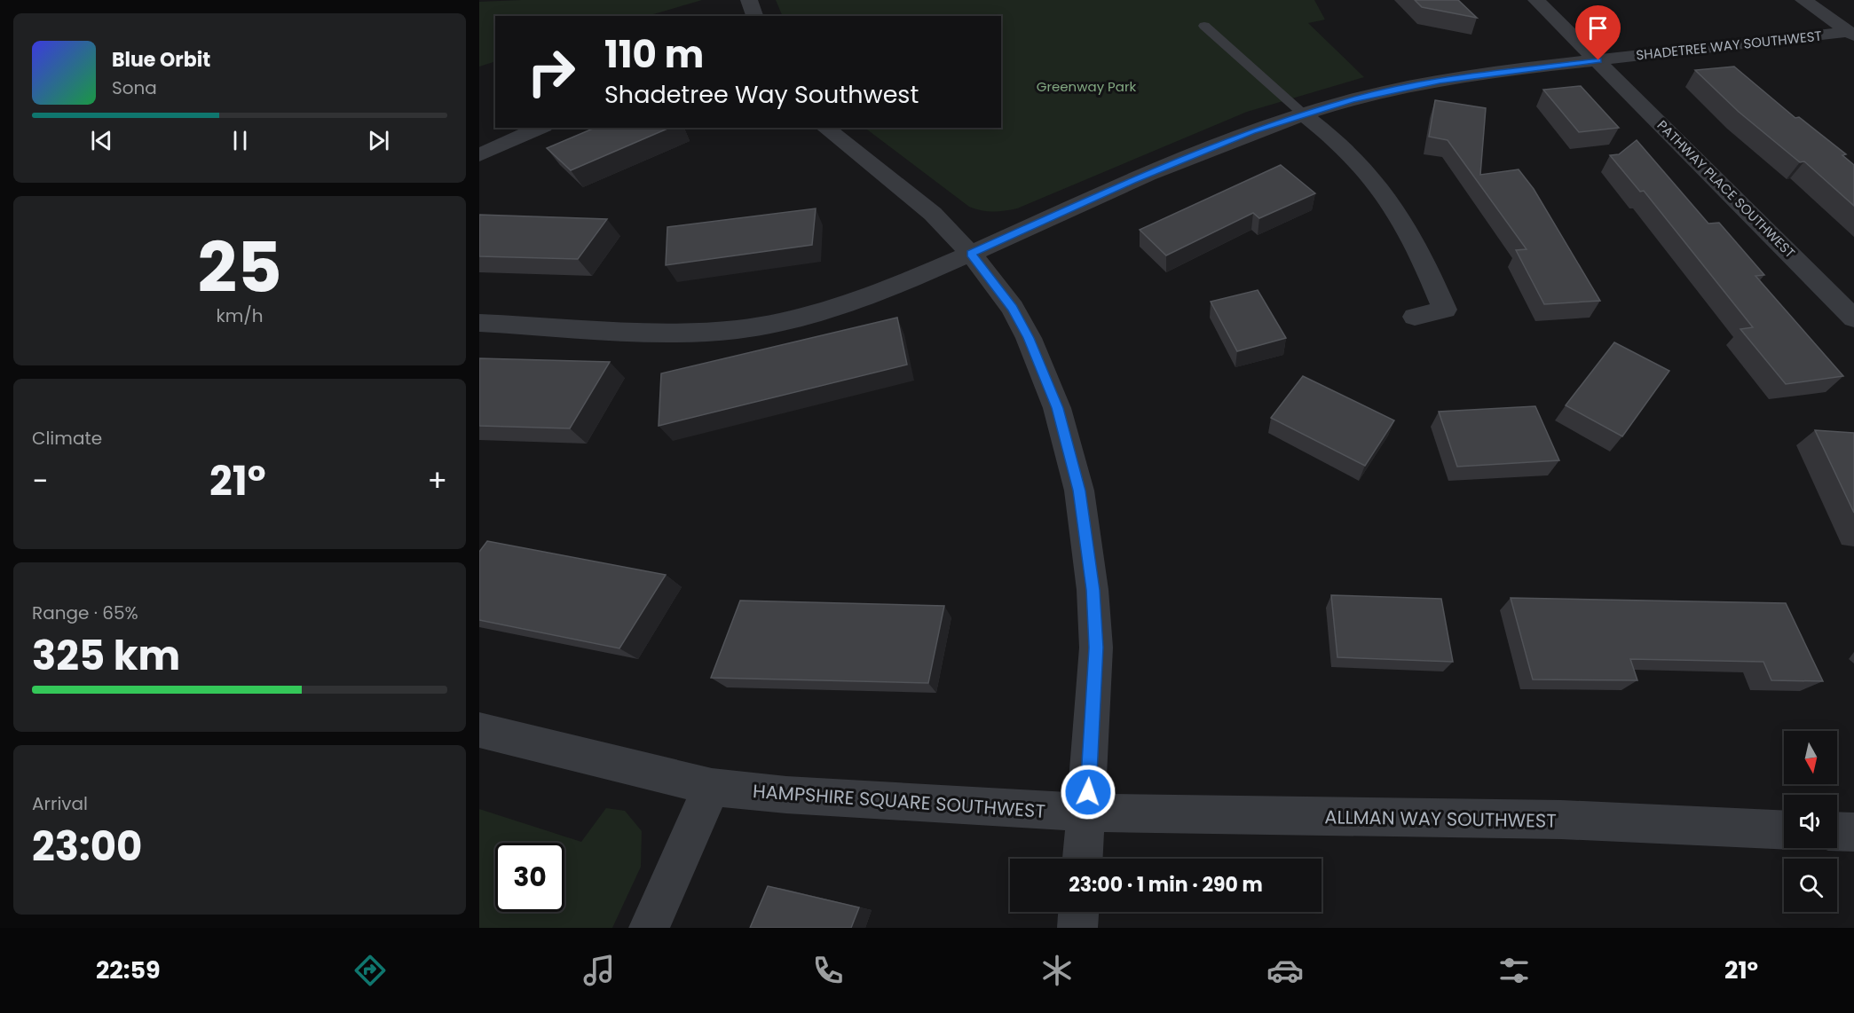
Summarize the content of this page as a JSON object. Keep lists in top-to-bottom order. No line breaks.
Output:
{"streets":{"street":["SHADETREE WAY SOUTHWEST","PATHWAY PLACE SOUTHWEST","HAMPSHIRE SQUARE SOUTHWEST","ALLMAN WAY SOUTHWEST"]},"crossings":[["SHADETREE WAY SOUTHWEST","PATHWAY PLACE SOUTHWEST"],["HAMPSHIRE SQUARE SOUTHWEST","ALLMAN WAY SOUTHWEST"]],"parks":["Greenway Park"],"north":"bottom","page":{"turn":["110 m","Shadetree Way Southwest"],"song":["Blue Orbit","Sona"],"tile":[["25","km/h"],"Climate",["Range · 65%","325 km"],["Arrival","23:00"]],"heat":["−","21°","+"],"limit":"30","trip":"23:00 · 1 min · 290 m","tabs":["22:59","21°"]}}
